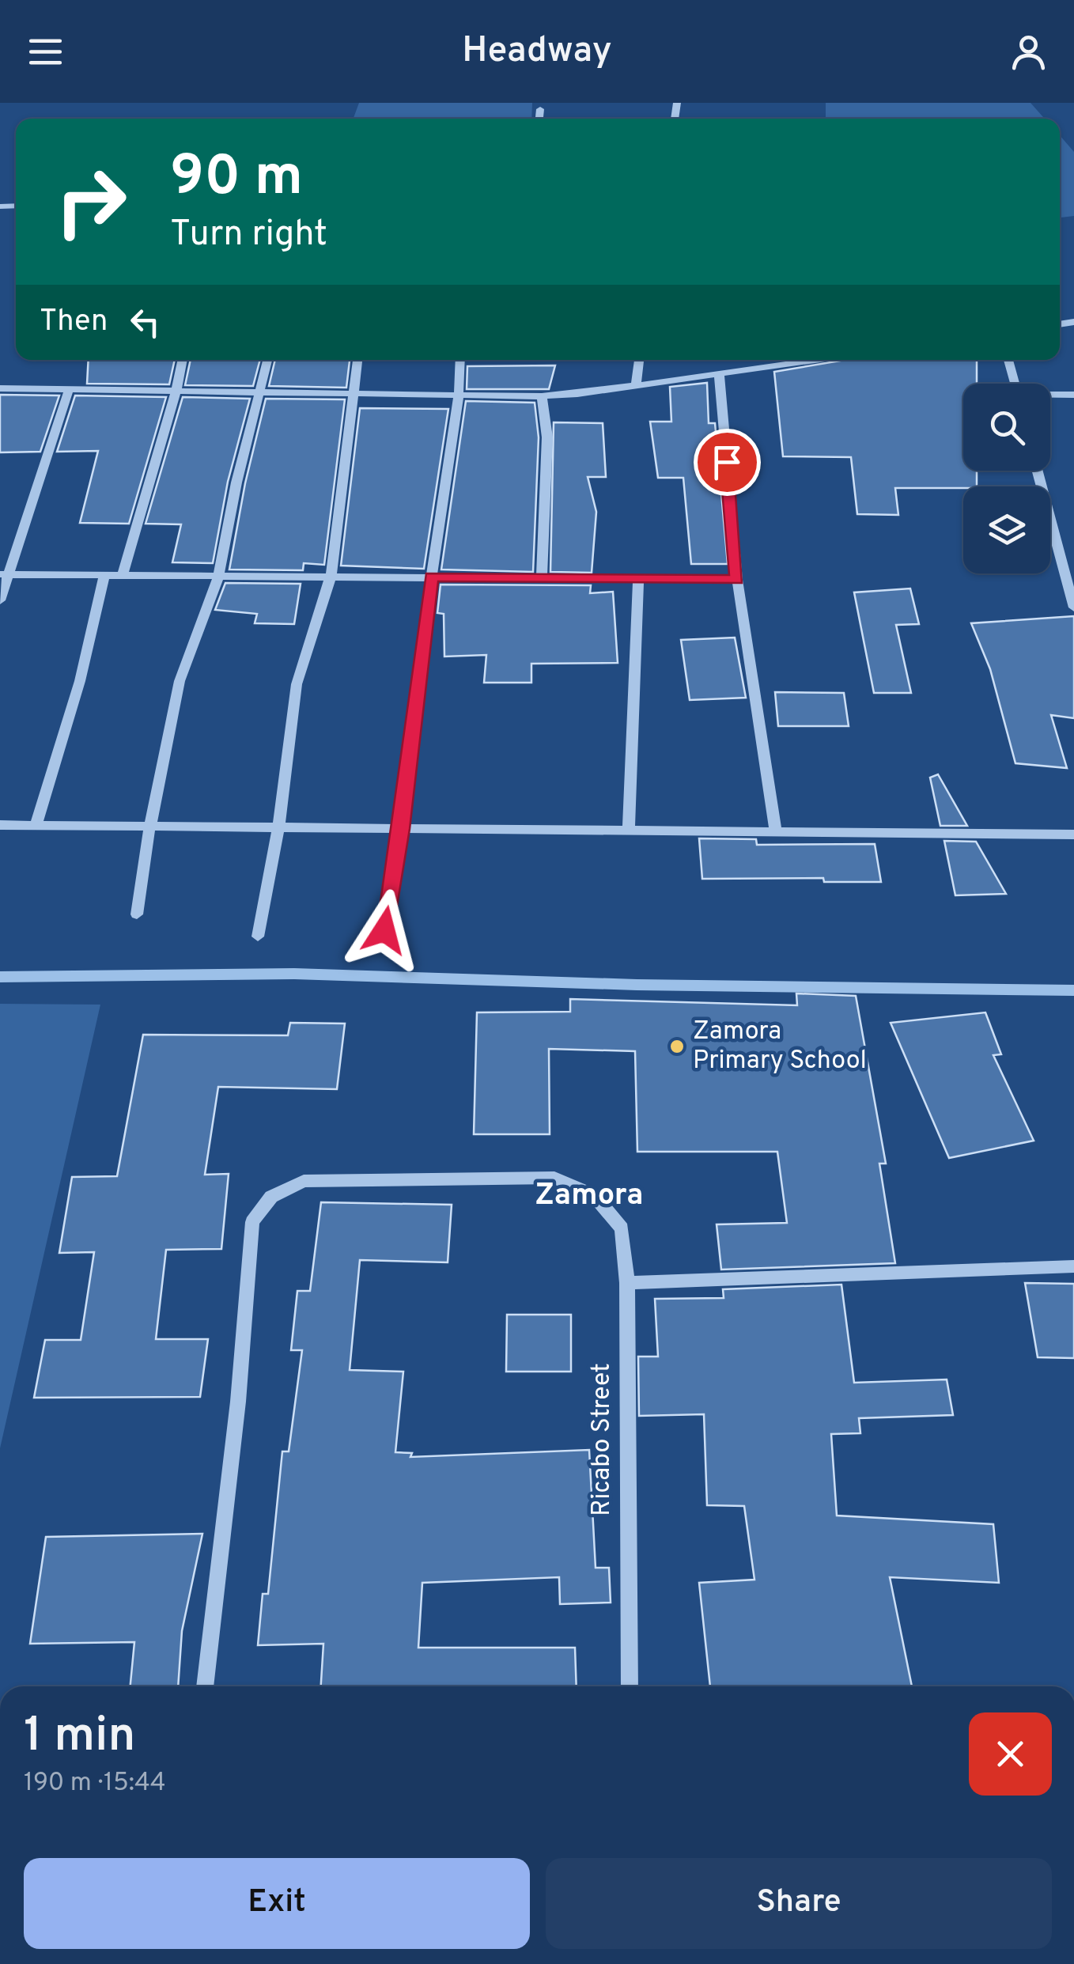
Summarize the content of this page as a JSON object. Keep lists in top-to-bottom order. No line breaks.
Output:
{"streets":{"street":["Ricabo Street"]},"districts":["Zamora"],"places":["Zamora Primary School"],"page":{"header":"Headway","turn":["90 m","Turn right"],"then":"Then","heading":["1 min","190 m · 15:44"],"buttons":["Exit","Share"]}}
